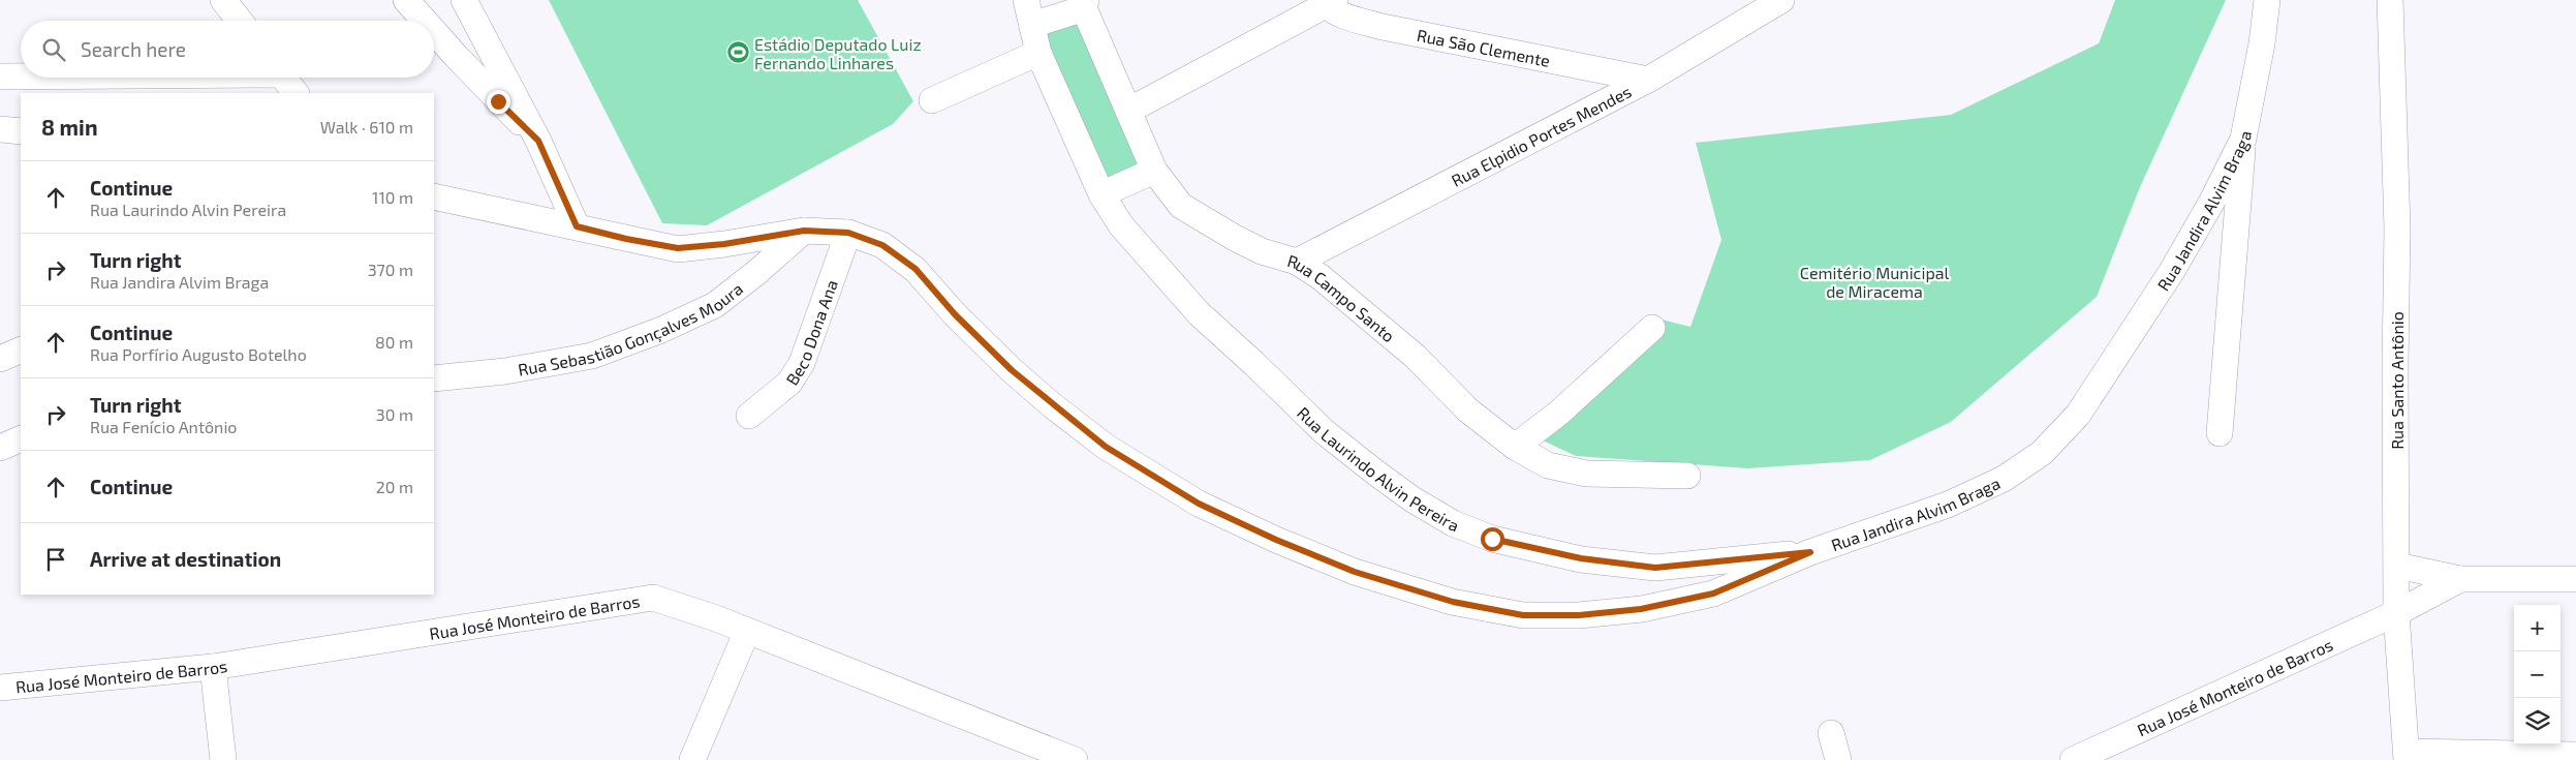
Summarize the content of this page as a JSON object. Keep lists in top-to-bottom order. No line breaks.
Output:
{"streets":{"street":["Rua São Clemente","Rua Elpidio Portes Mendes","Rua Jandira Alvim Braga","Rua Campo Santo","Rua Sebastião Gonçalves Moura","Beco Dona Ana","Rua Santo Antônio","Rua Laurindo Alvin Pereira","Rua José Monteiro de Barros"]},"crossings":[["Rua São Clemente","Rua Elpidio Portes Mendes"],["Rua Elpidio Portes Mendes","Rua Campo Santo"],["Rua Jandira Alvim Braga","Rua Sebastião Gonçalves Moura"],["Rua Jandira Alvim Braga","Beco Dona Ana"],["Rua Jandira Alvim Braga","Rua Laurindo Alvin Pereira"],["Rua Santo Antônio","Rua José Monteiro de Barros"]],"parks":["Cemitério Municipal de Miracema"],"places":{"sports":["Estádio Deputado Luiz Fernando Linhares"]},"page":{"search":"Search here","heading":["8 min","Walk · 610 m"],"list":[["Continue","Rua Laurindo Alvin Pereira","110 m"],["Turn right","Rua Jandira Alvim Braga","370 m"],["Continue","Rua Porfírio Augusto Botelho","80 m"],["Turn right","Rua Fenício Antônio","30 m"],["Continue","20 m"],"Arrive at destination"],"map_buttons":["+","−"]}}
